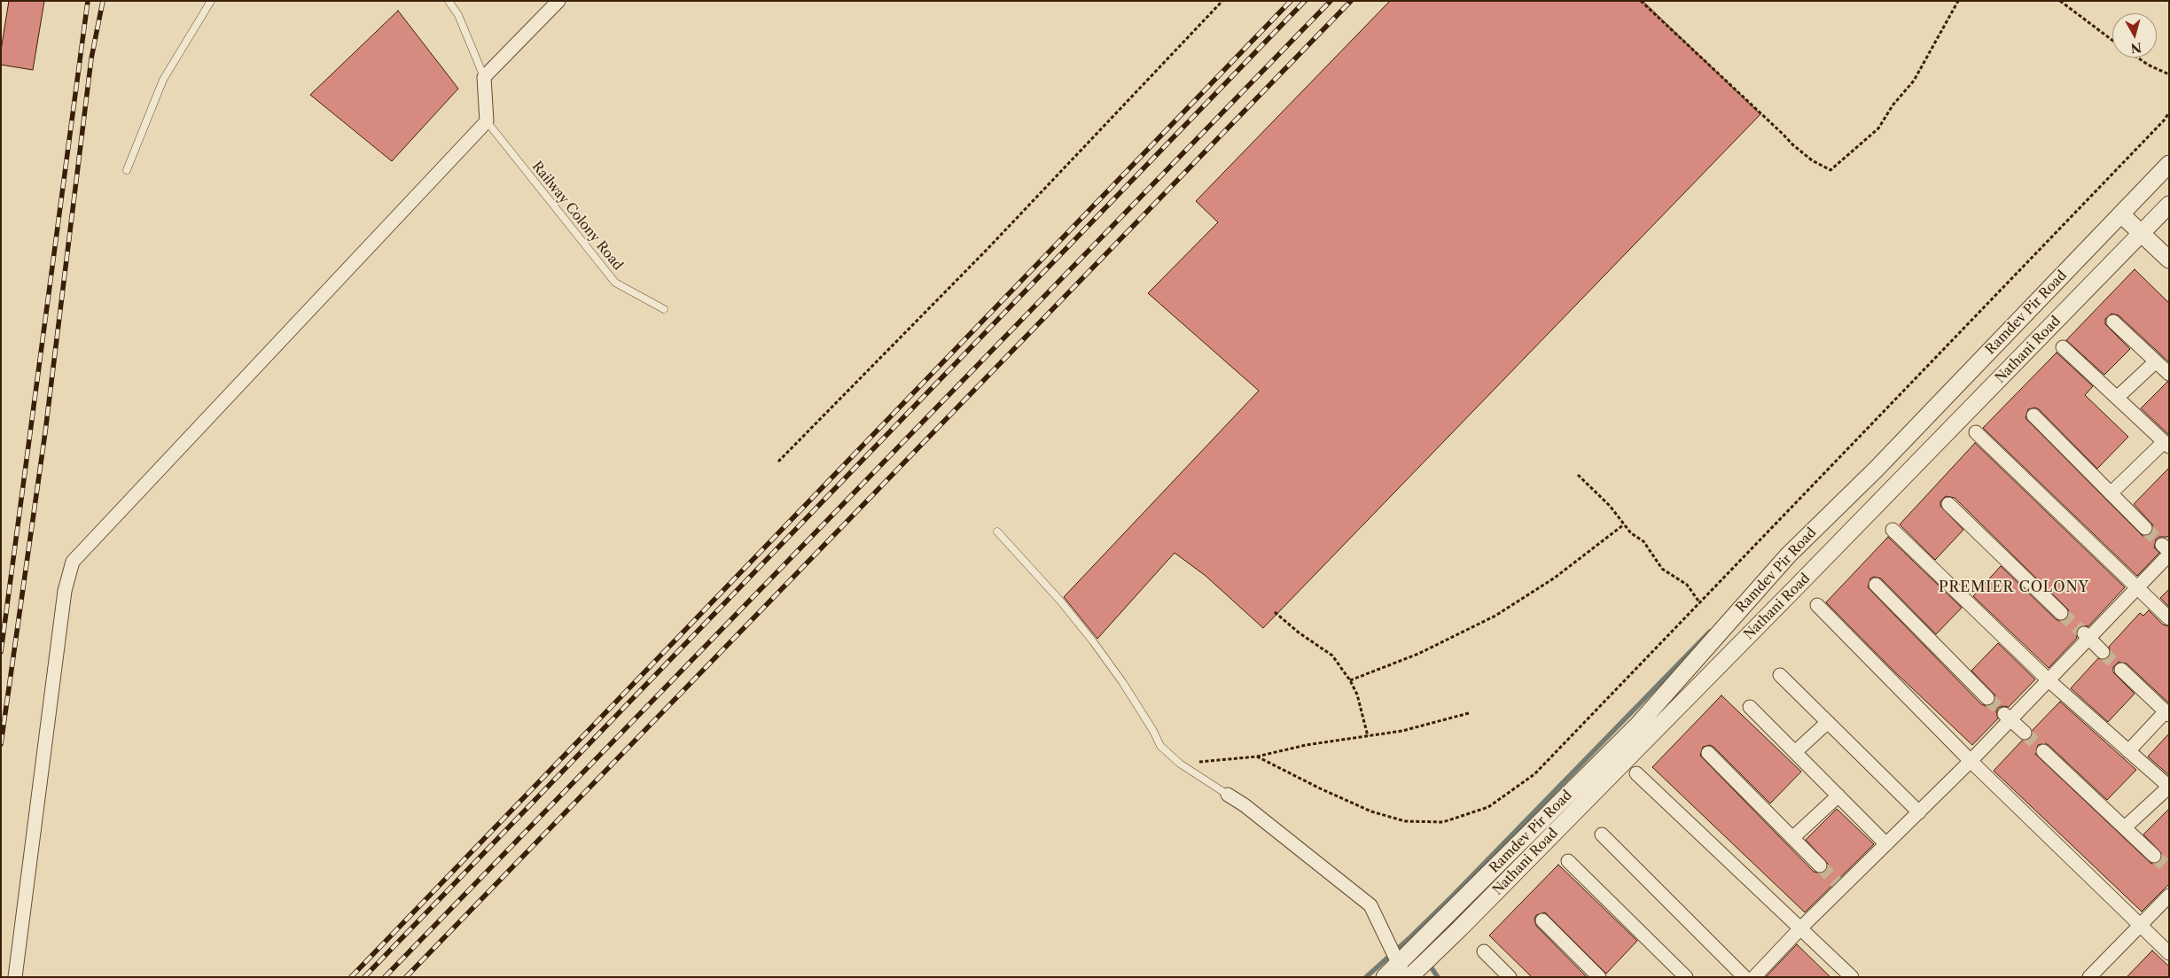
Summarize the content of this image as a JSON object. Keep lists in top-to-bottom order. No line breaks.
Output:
{"streets":{"street":["Ramdev Pir Road","Nathani Road"],"lane":["Railway Colony Road"]},"crossings":[["Ramdev Pir Road","Nathani Road"]],"districts":["PREMIER COLONY"],"north":"bottom"}
